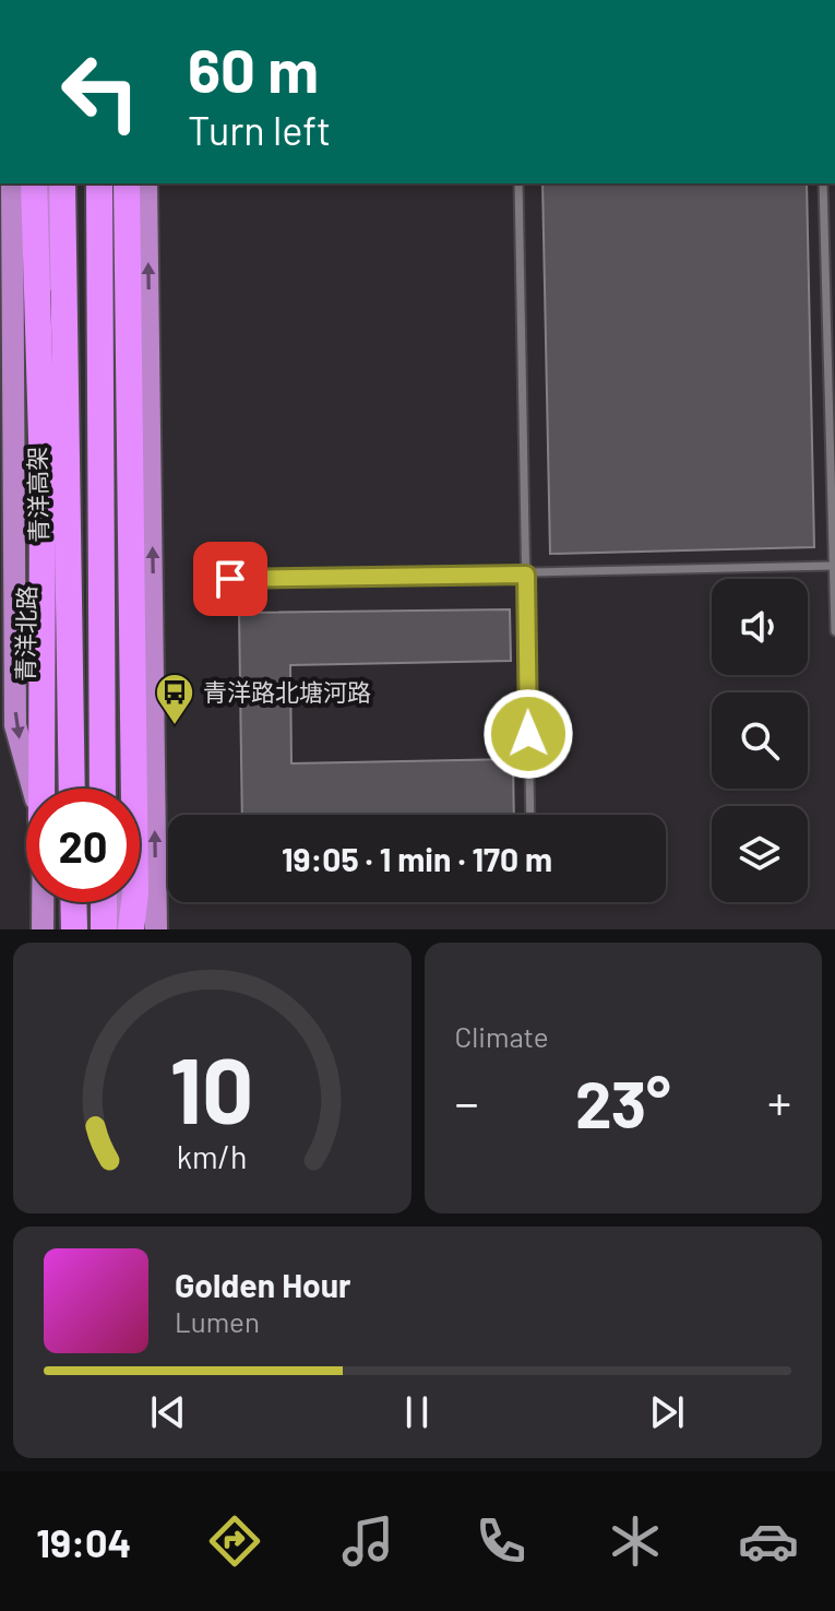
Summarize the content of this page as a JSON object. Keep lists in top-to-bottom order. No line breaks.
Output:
{"streets":{"highway":["青洋高架"],"main road":["青洋北路"]},"places":{"bus stop":["青洋路北塘河路"]},"page":{"turn":["60 m","Turn left"],"limit":"20","trip":"19:05 · 1 min · 170 m","tile":"Climate","heat":["−","23°","+"],"song":["Golden Hour","Lumen"],"tabs":"19:04","gauge":["10","km/h"]}}
